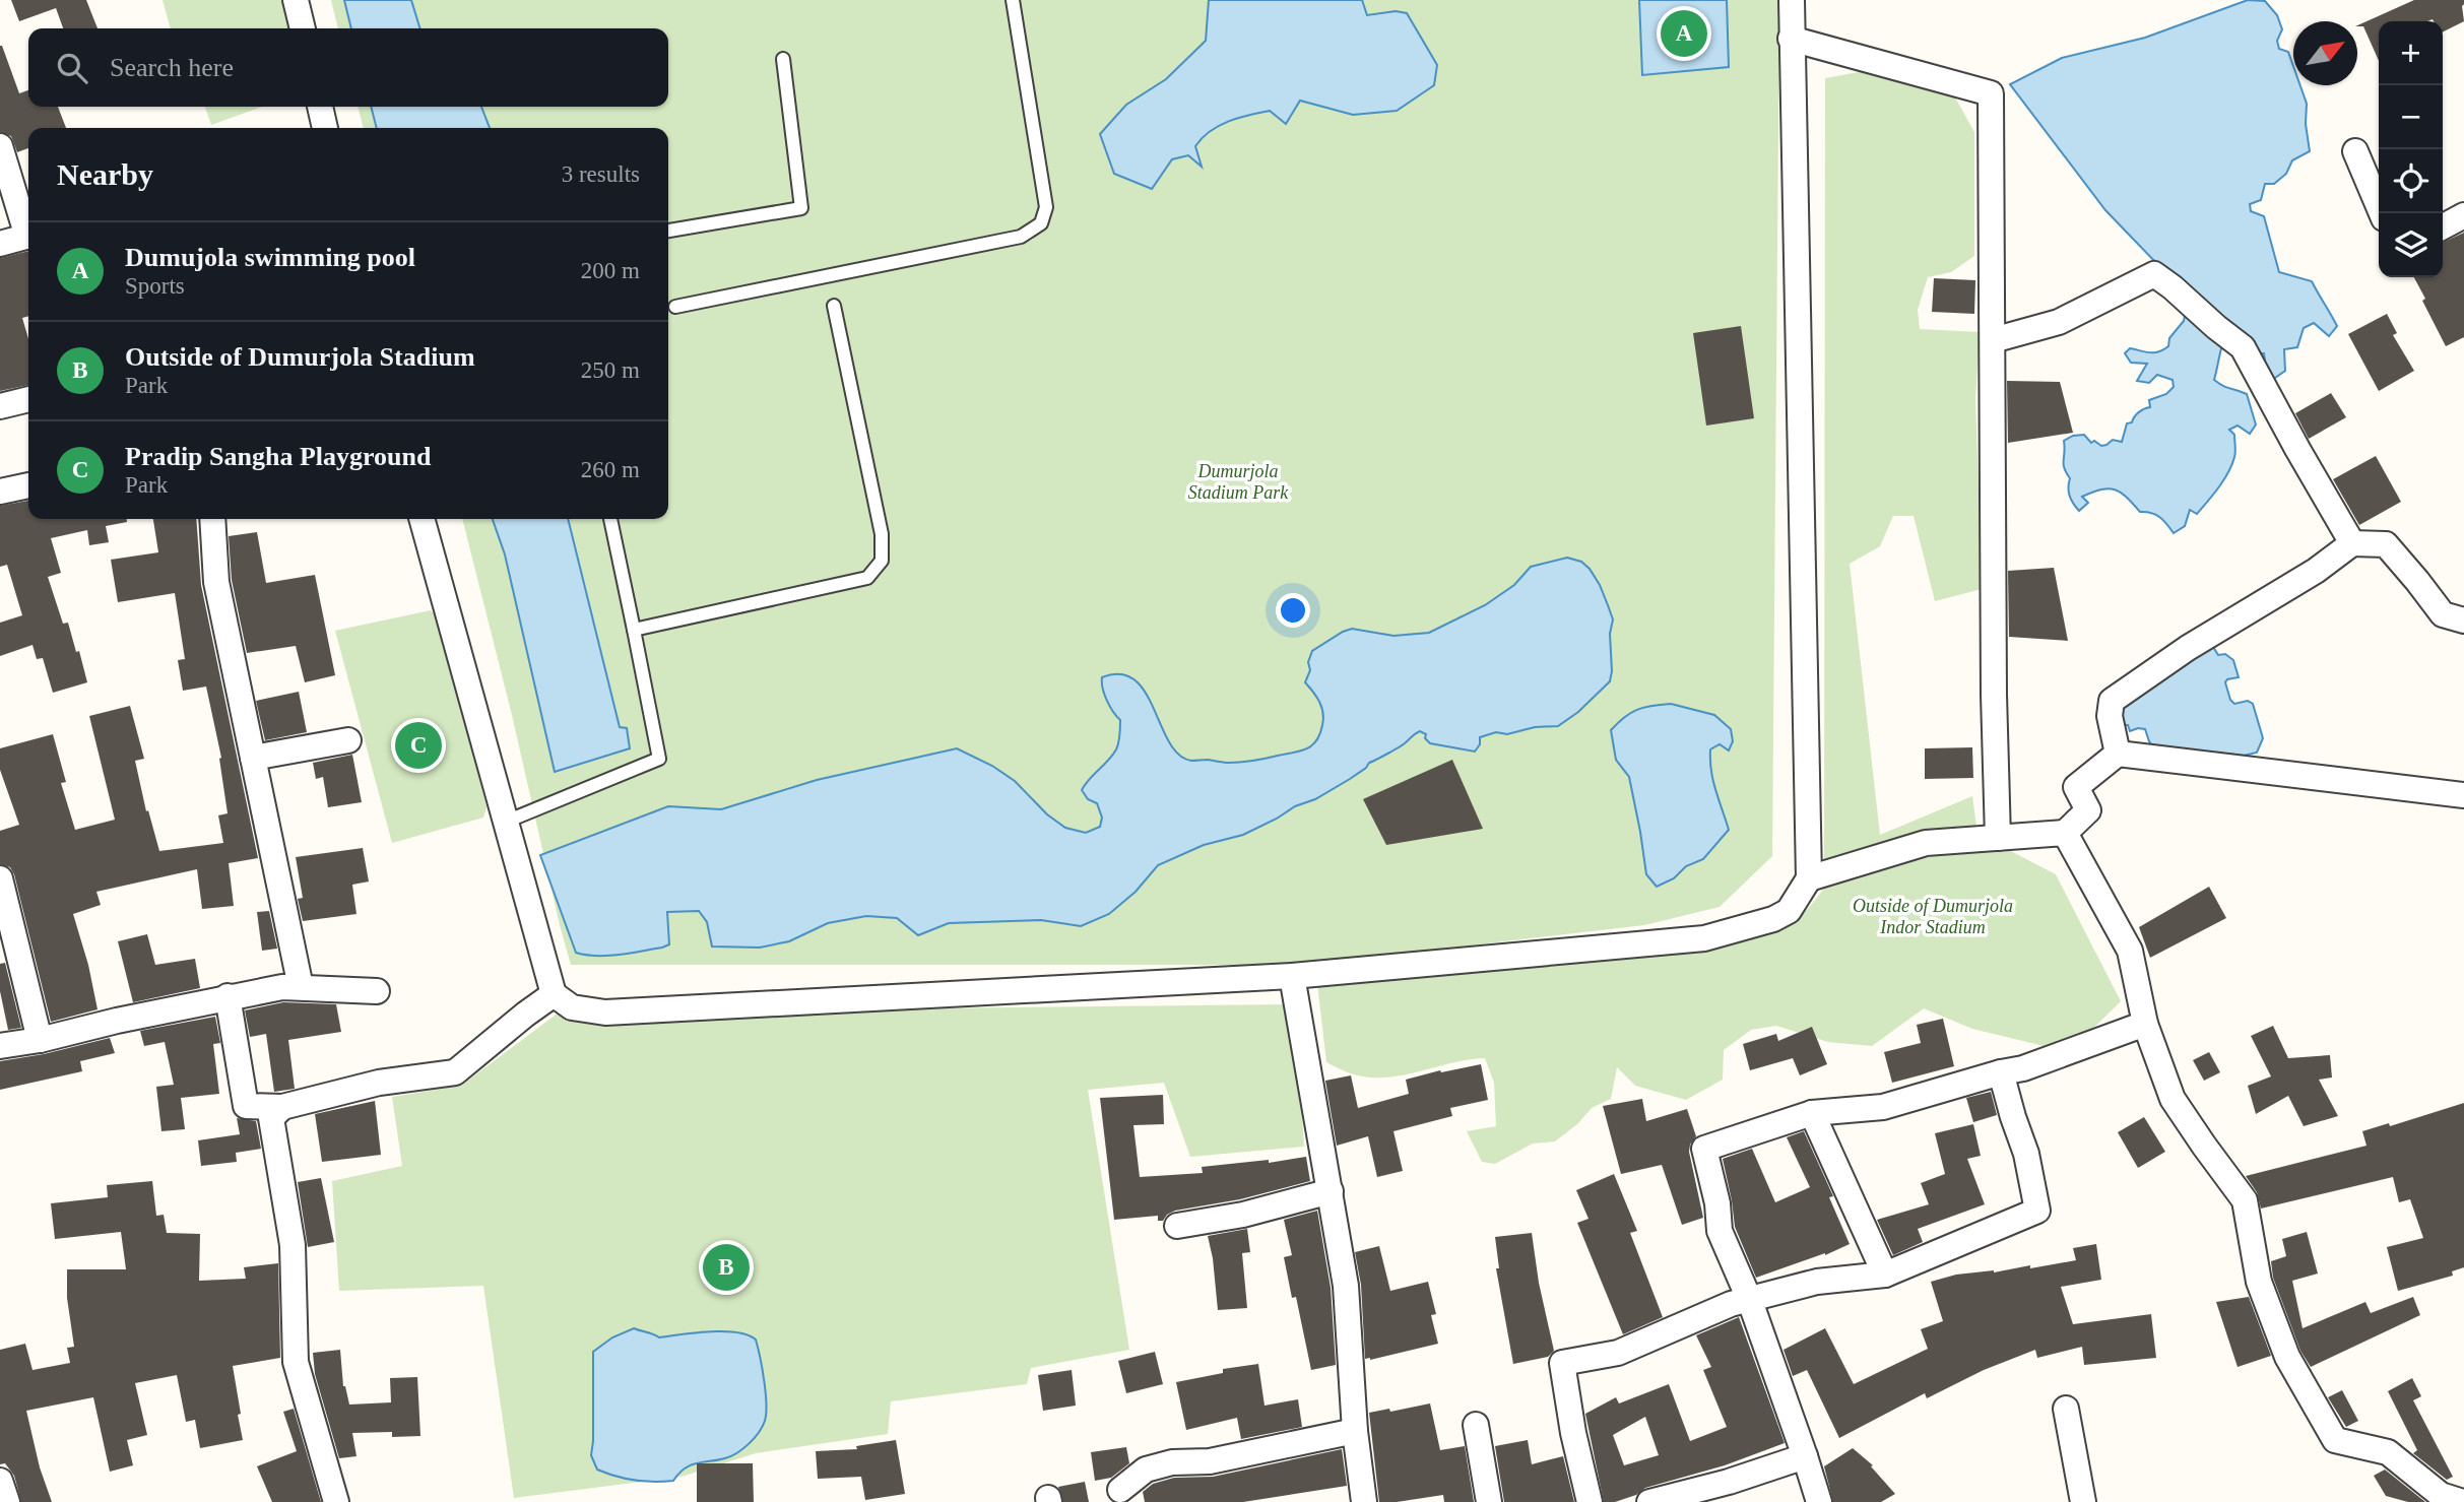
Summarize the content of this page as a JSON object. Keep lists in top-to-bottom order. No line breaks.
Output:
{"parks":["Dumurjola Stadium Park","Outside of Dumurjola Indor Stadium"],"north":"top right","page":{"pins":["A","C","B"],"map_buttons":["+","−"],"search":"Search here","heading":["Nearby","3 results"],"list":[{"mark":"A","name":"Dumujola swimming pool","note":"Sports","value":"200 m"},{"mark":"B","name":"Outside of Dumurjola Stadium","note":"Park","value":"250 m"},{"mark":"C","name":"Pradip Sangha Playground","note":"Park","value":"260 m"}]}}
